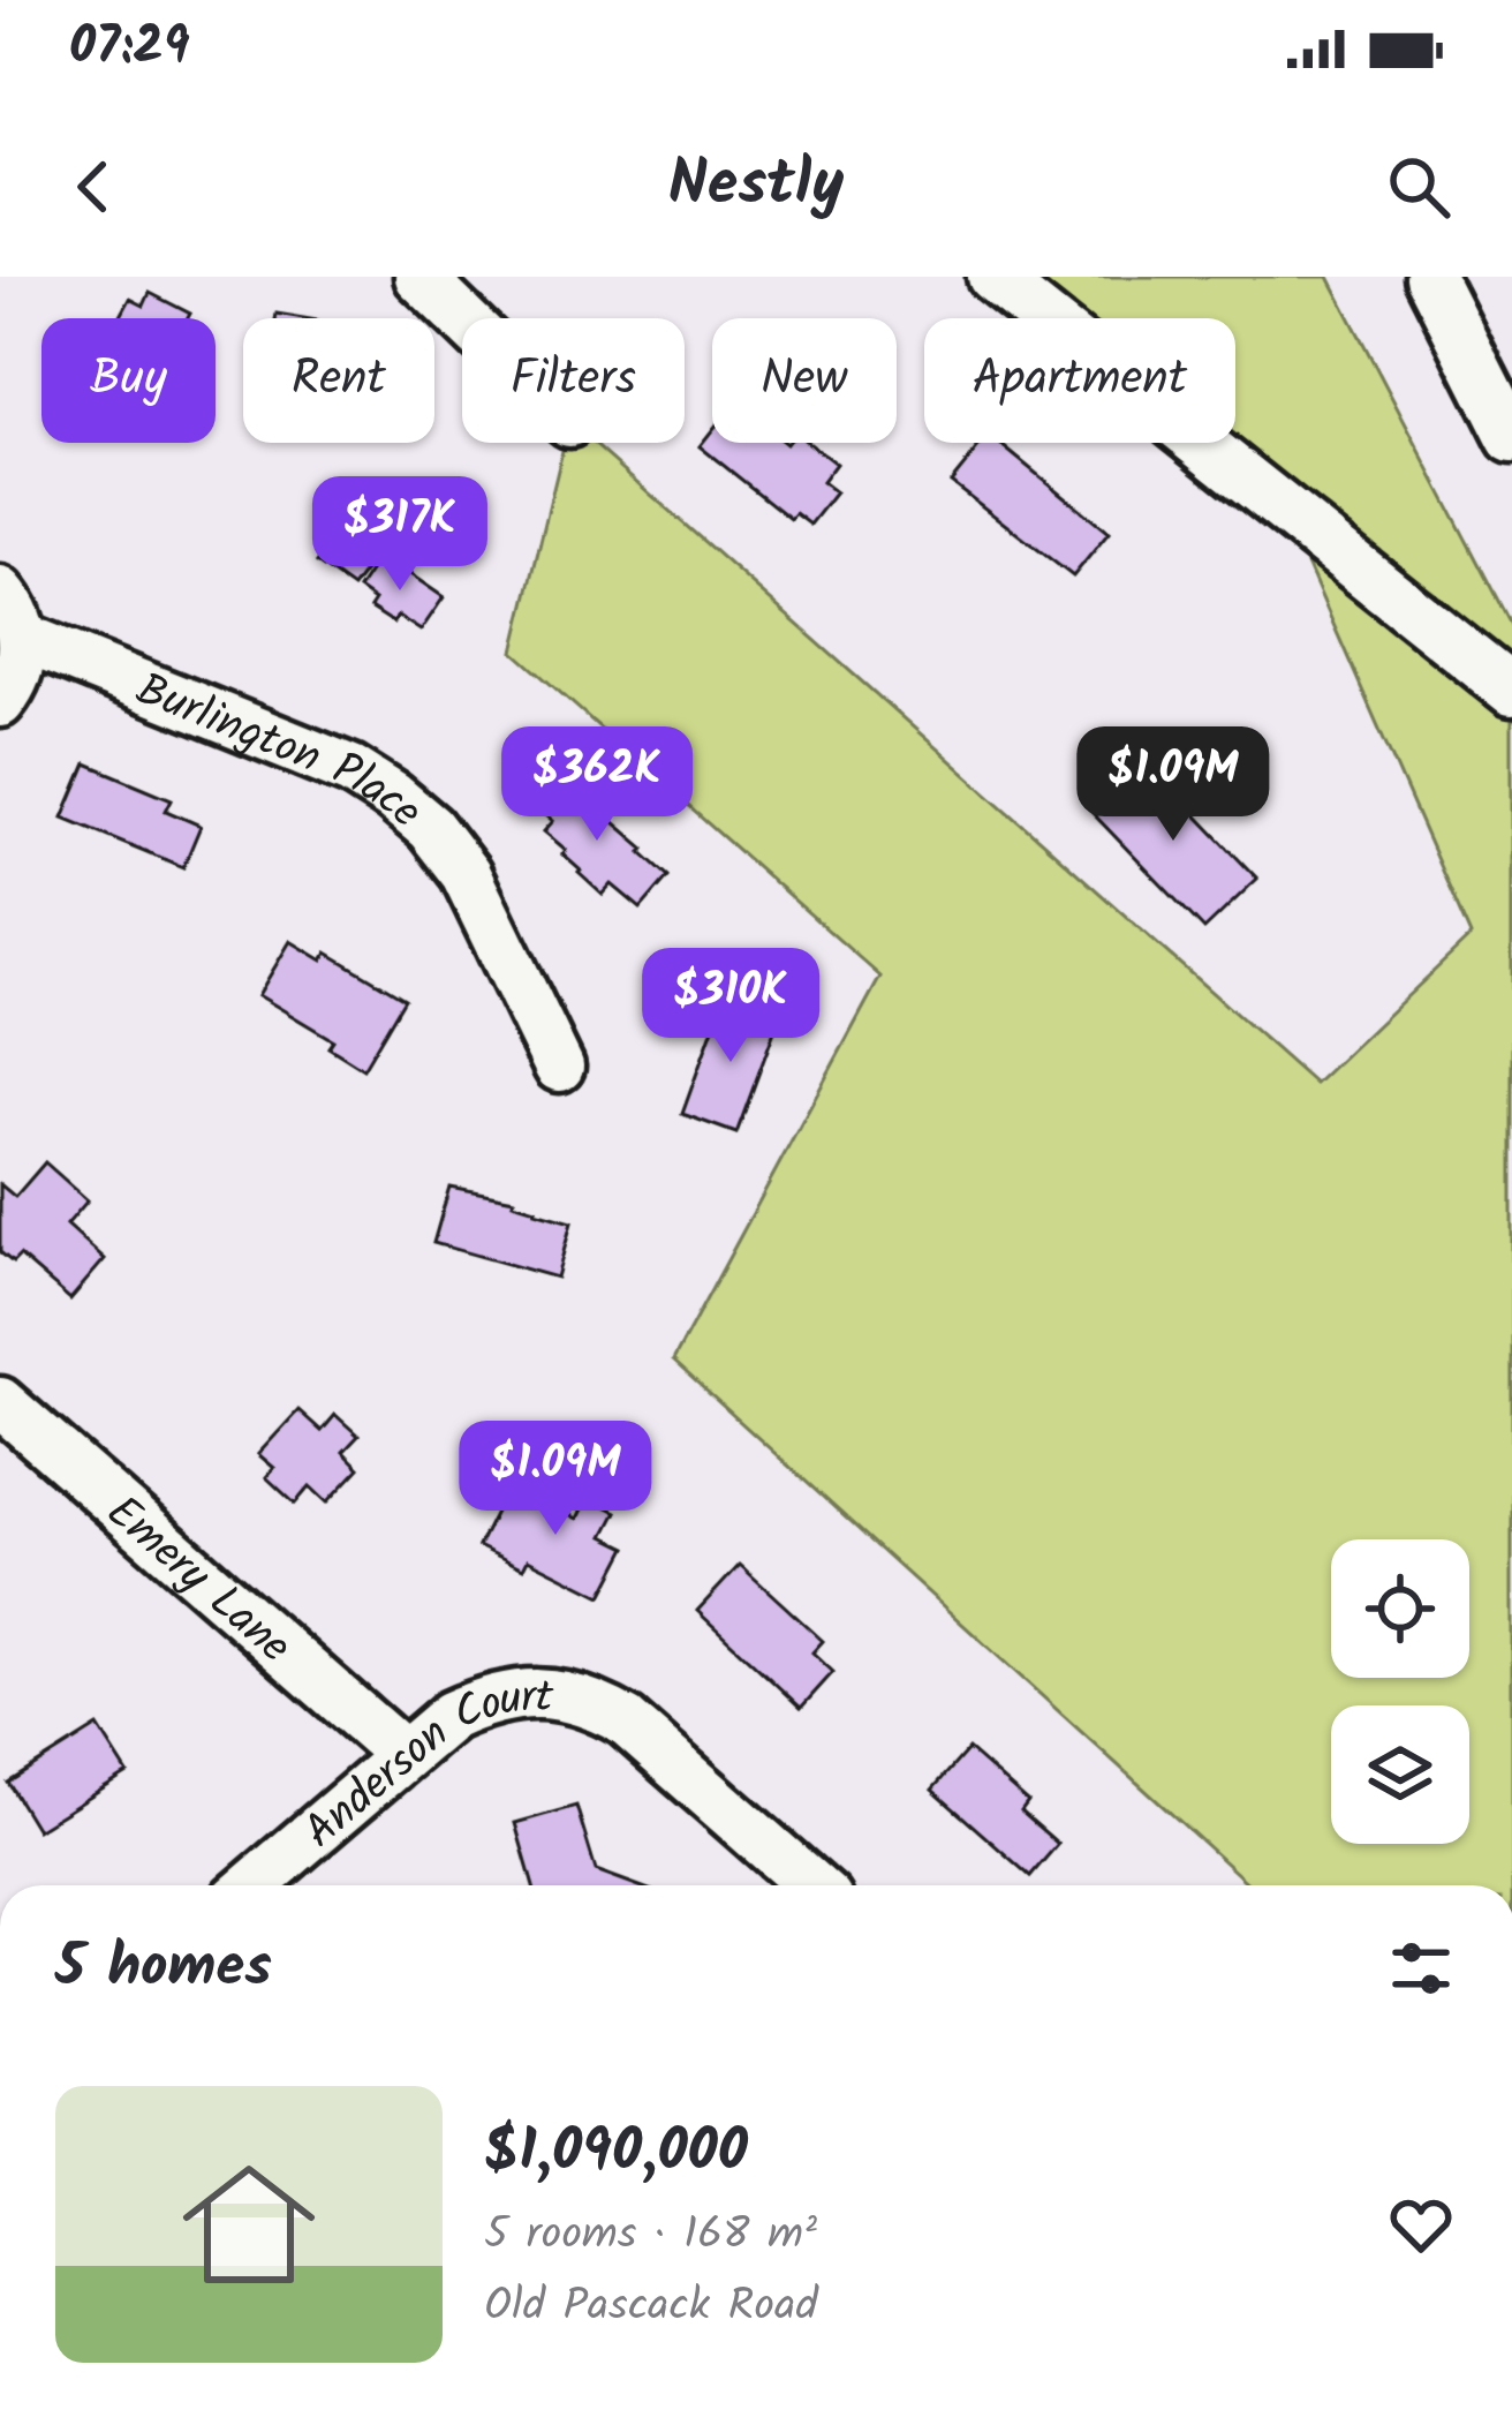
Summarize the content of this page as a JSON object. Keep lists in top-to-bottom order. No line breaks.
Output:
{"streets":{"street":["Burlington Place","Emery Lane","Anderson Court"]},"crossings":[["Emery Lane","Anderson Court"]],"page":{"status":"07:29","header":"Nestly","chip":["Buy","Rent","Filters","New","Apartment"],"price":["$317K","$362K","$1.09M","$310K","$1.09M"],"heading":"5 homes","list":[{"name":"$1,090,000","note":"5 rooms · 168 m² · Old Pascack Road"}]}}
